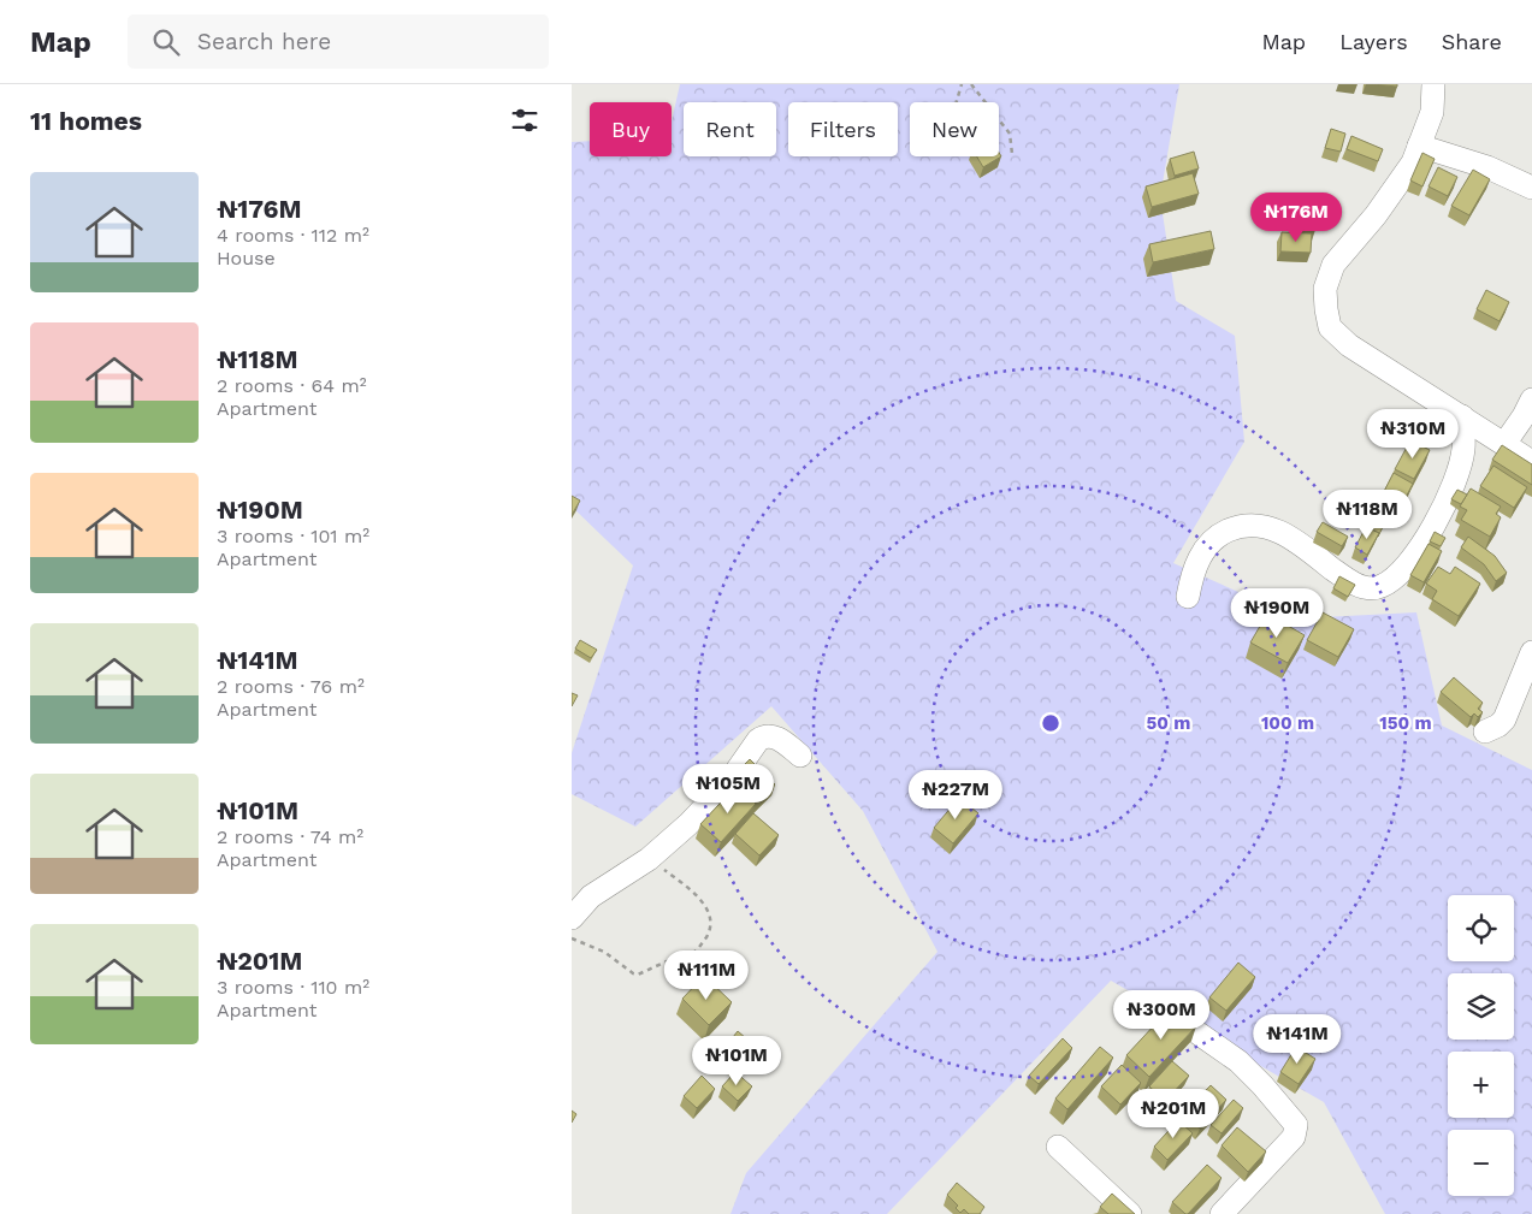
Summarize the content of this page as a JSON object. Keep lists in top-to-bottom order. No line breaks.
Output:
{"page":{"header":"Map","search":"Search here","nav":["Map","Layers","Share"],"heading":"11 homes","chip":["Buy","Rent","Filters","New"],"list":[{"name":"₦176M","note":"4 rooms · 112 m² · House"},{"name":"₦118M","note":"2 rooms · 64 m² · Apartment"},{"name":"₦190M","note":"3 rooms · 101 m² · Apartment"},{"name":"₦141M","note":"2 rooms · 76 m² · Apartment"},{"name":"₦101M","note":"2 rooms · 74 m² · Apartment"},{"name":"₦201M","note":"3 rooms · 110 m² · Apartment"}],"price":["₦176M","₦310M","₦118M","₦190M","₦105M","₦227M","₦111M","₦300M","₦141M","₦101M","₦201M"],"map_buttons":["+","−"]},"rings":["50 m","100 m","150 m"]}
